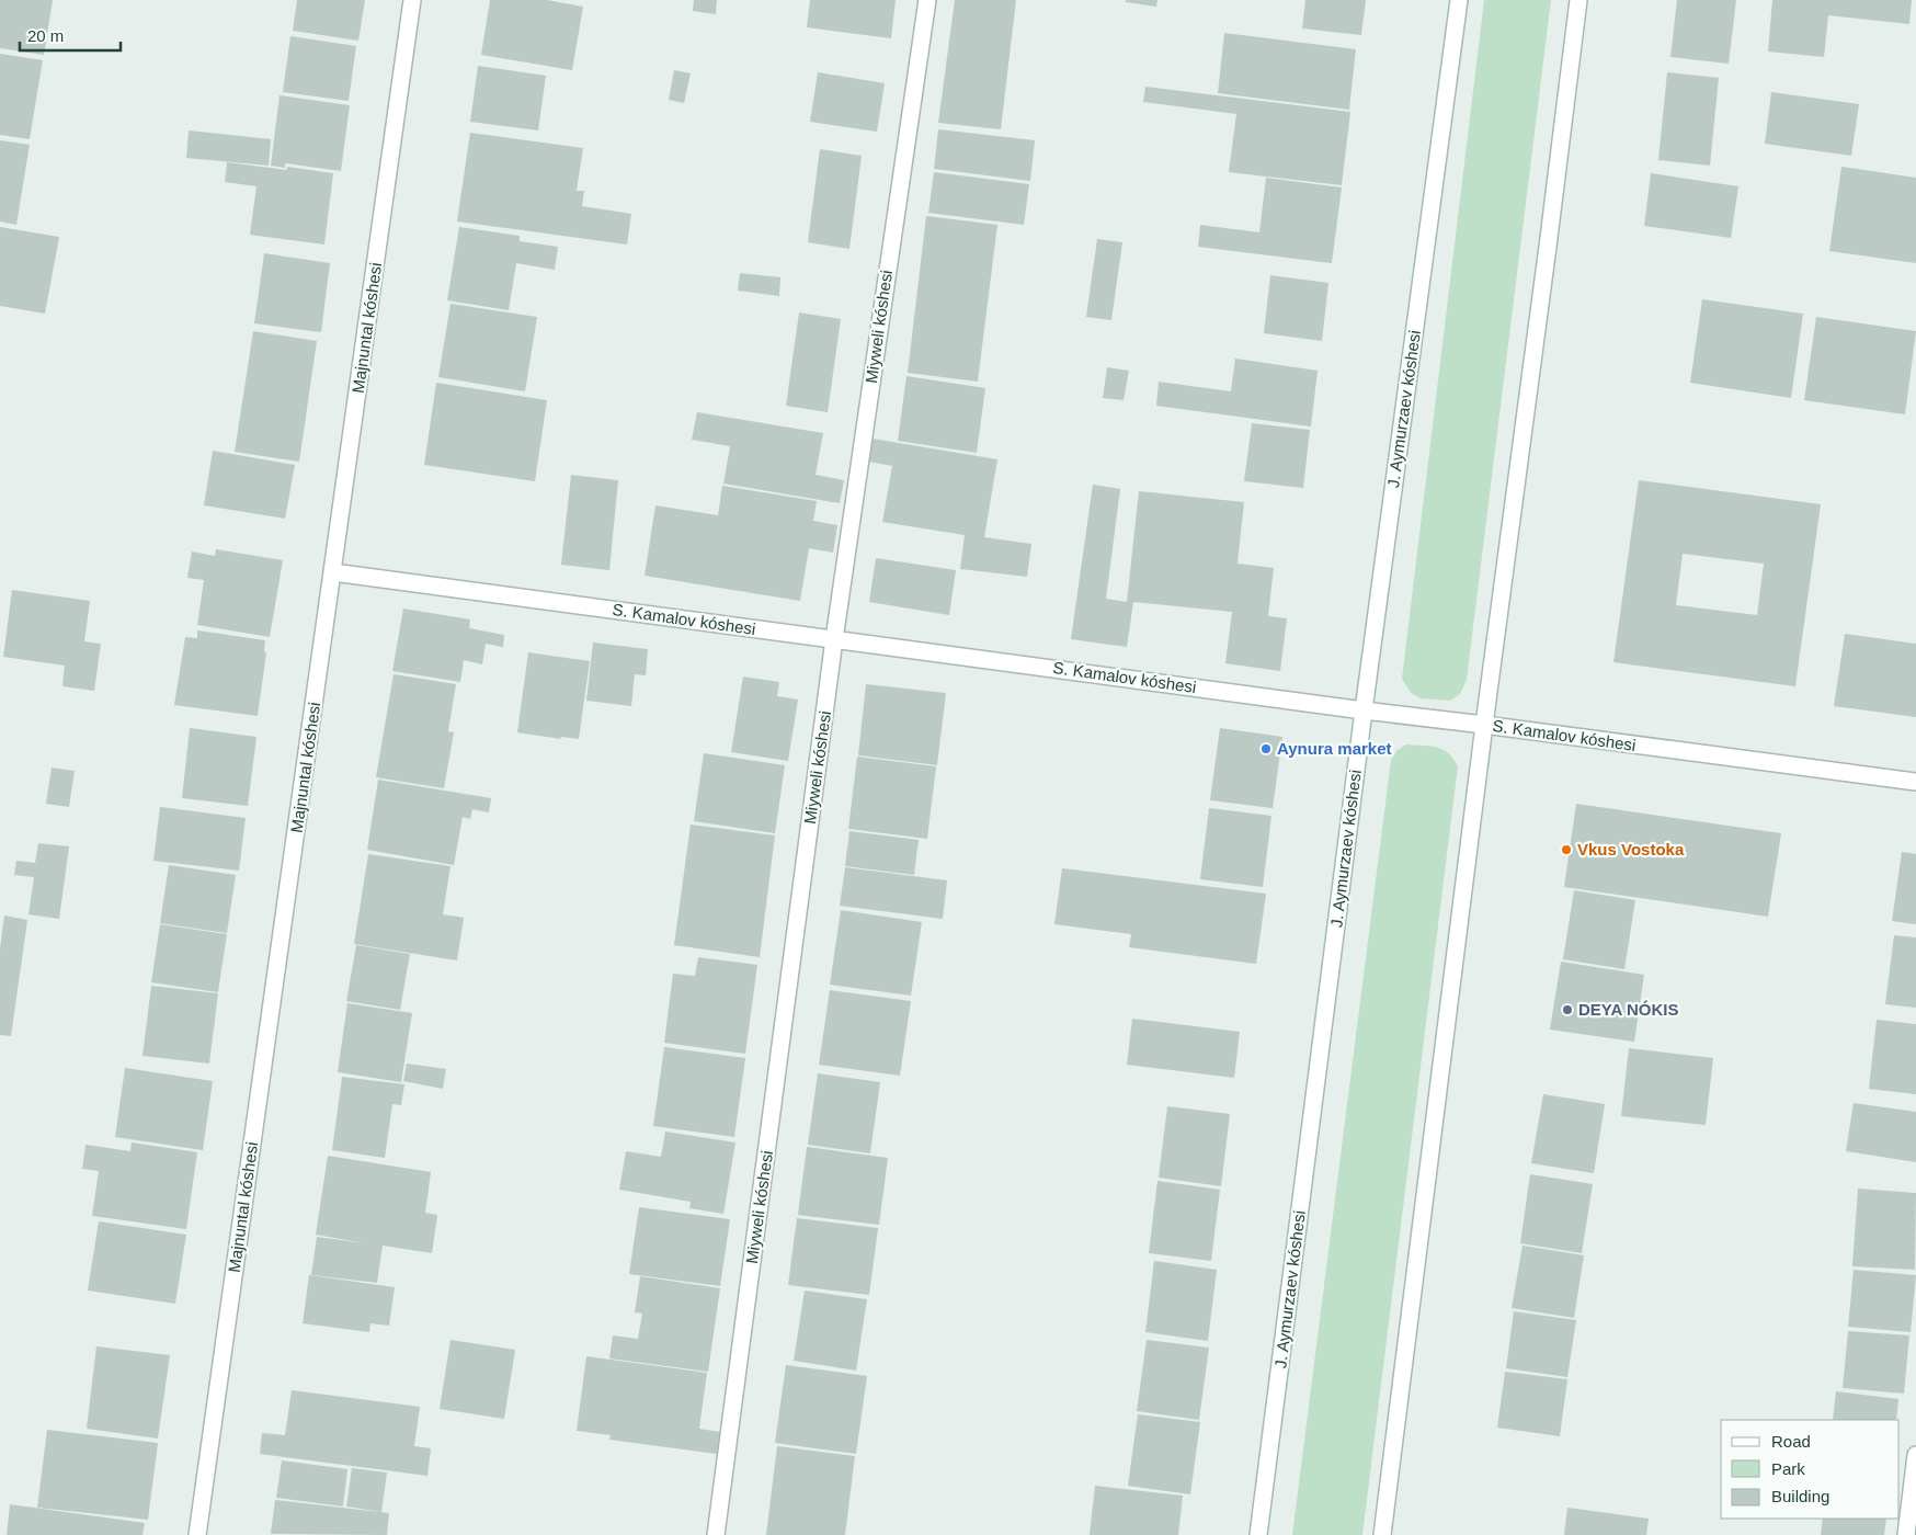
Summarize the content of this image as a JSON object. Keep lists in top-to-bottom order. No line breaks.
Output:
{"streets":{"street":["Miyweli kóshesi","Majnuntal kóshesi","J. Aymurzaev kóshesi","S. Kamalov kóshesi"]},"crossings":[["Miyweli kóshesi","S. Kamalov kóshesi"],["Majnuntal kóshesi","S. Kamalov kóshesi"],["J. Aymurzaev kóshesi","S. Kamalov kóshesi"]],"places":["Aynura market","Vkus Vostoka","DEYA NÓKIS"],"legend":["Road","Park","Building"],"scale_bar":"20 m"}
